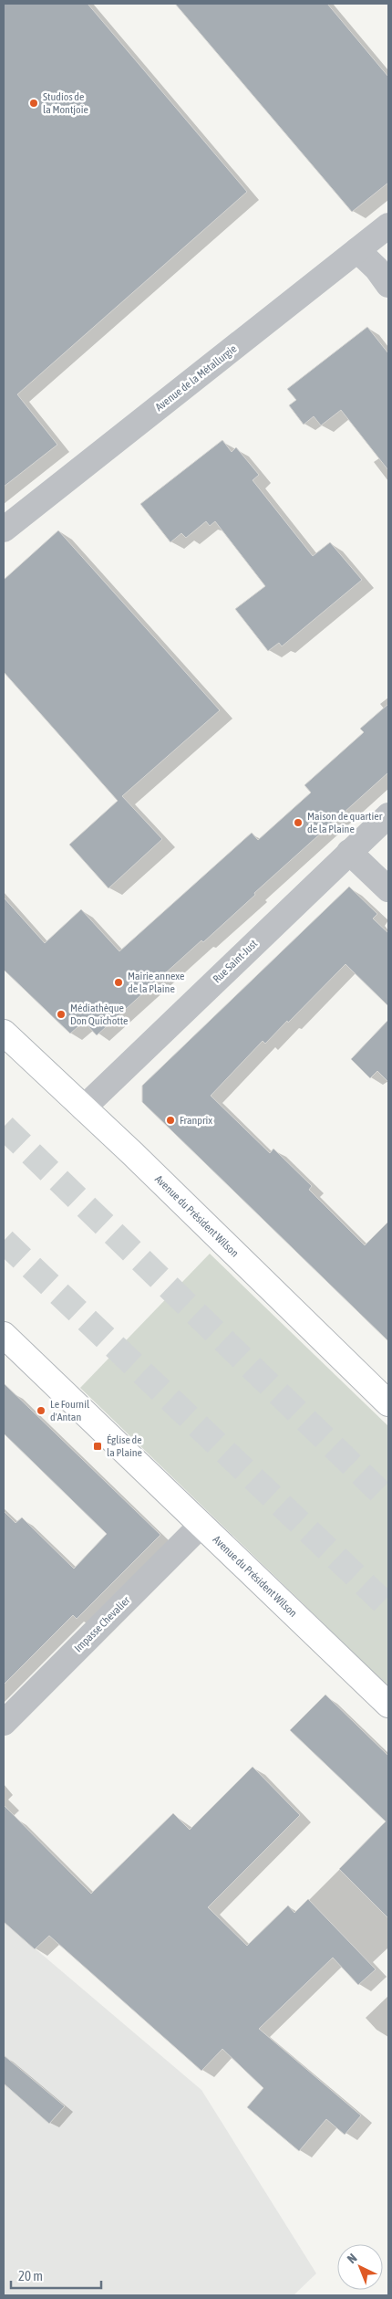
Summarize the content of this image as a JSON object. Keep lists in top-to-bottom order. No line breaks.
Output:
{"streets":{"main road":["Avenue du Président Wilson"],"street":["Avenue de la Métallurgie","Rue Saint-Just","Impasse Chevalier"]},"crossings":[["Rue Saint-Just","Avenue du Président Wilson"],["Avenue du Président Wilson","Impasse Chevalier"]],"places":{"other":["Studios de la Montjoie","Maison de quartier de la Plaine","Mairie annexe de la Plaine","Médiathèque Don Quichotte","Franprix","Le Fournil d'Antan"],"transit":["Église de la Plaine"]},"scale_bar":"20 m","north":"top left"}
